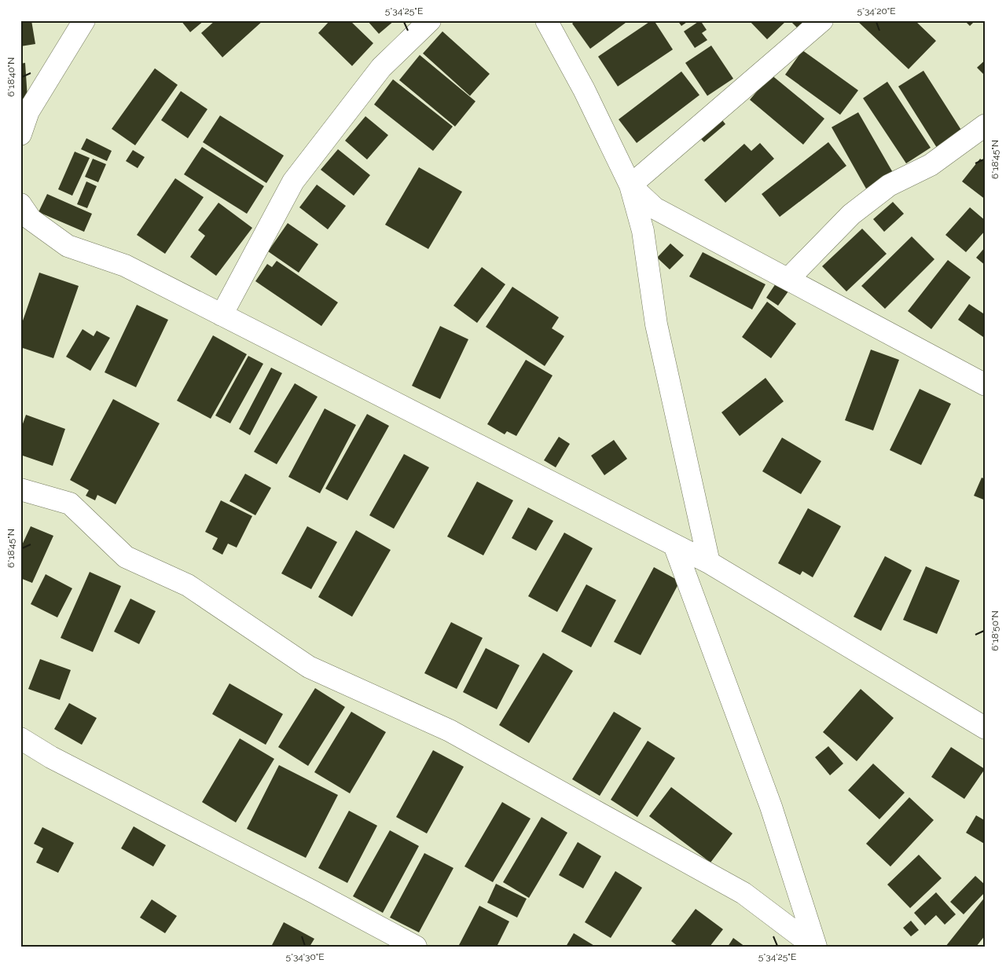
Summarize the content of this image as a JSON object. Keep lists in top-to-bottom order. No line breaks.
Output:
{"coordinates":["5°34'25\"E","5°34'20\"E","6°18'40\"N","6°18'45\"N","6°18'50\"N","5°34'30\"E"]}
